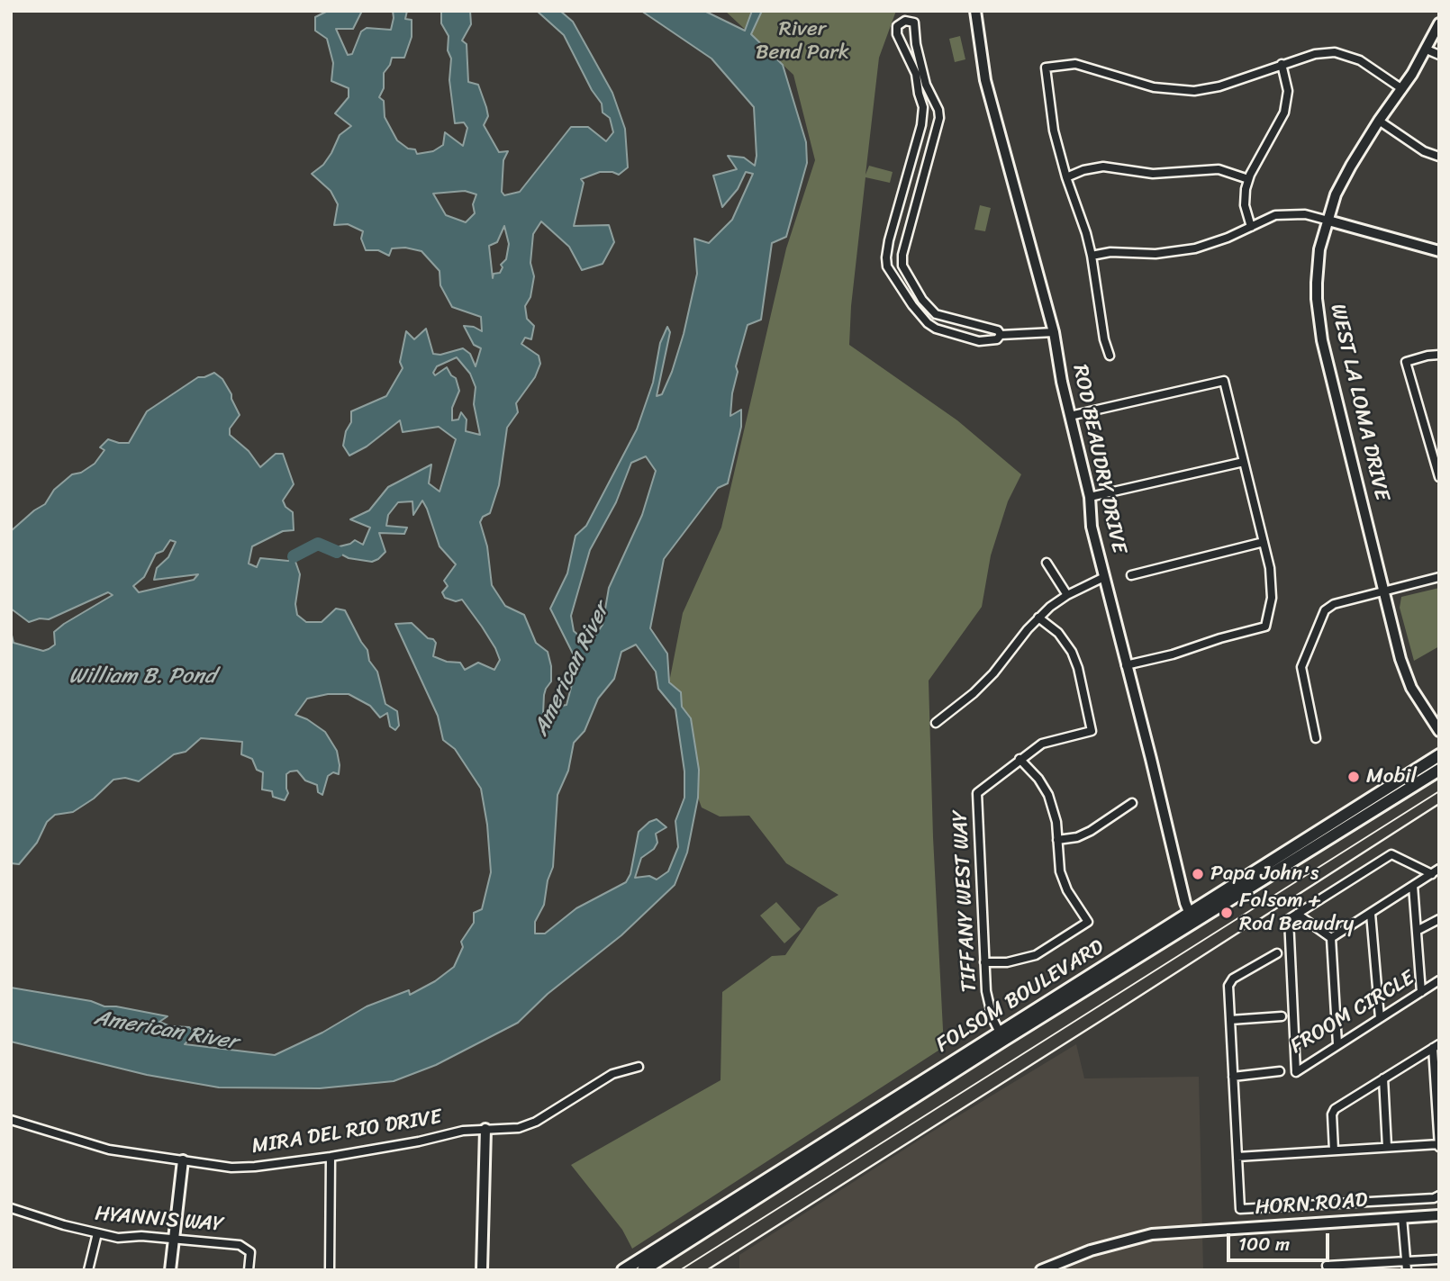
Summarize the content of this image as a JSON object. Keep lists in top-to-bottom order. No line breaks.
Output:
{"streets":{"main road":["FOLSOM BOULEVARD"],"street":["WEST LA LOMA DRIVE","ROD BEAUDRY DRIVE","TIFFANY WEST WAY","FROOM CIRCLE","MIRA DEL RIO DRIVE","HORN ROAD","HYANNIS WAY"]},"crossings":[["ROD BEAUDRY DRIVE","FOLSOM BOULEVARD"],["TIFFANY WEST WAY","FOLSOM BOULEVARD"]],"water":["American River","William B. Pond"],"parks":["River Bend Park"],"places":["Mobil","Papa John's","Folsom + Rod Beaudry"],"scale_bar":"100 m"}
